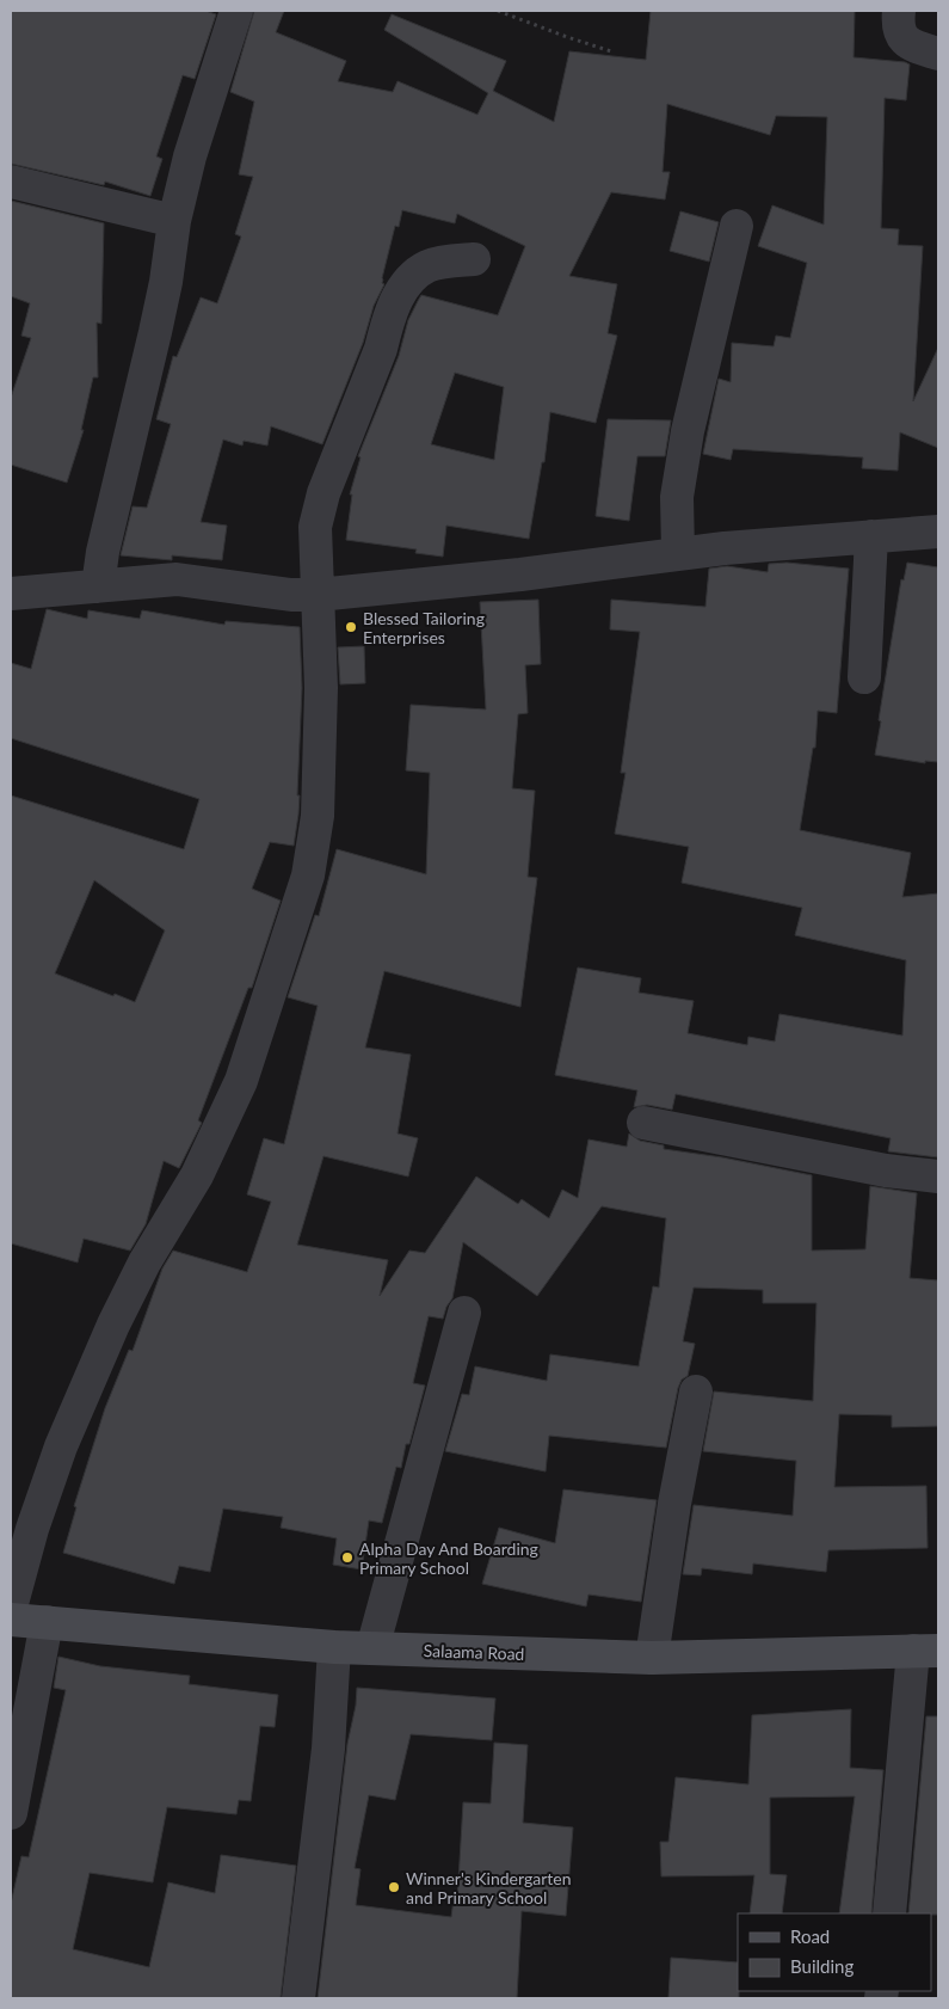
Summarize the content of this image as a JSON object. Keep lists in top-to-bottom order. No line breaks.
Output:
{"streets":{"main road":["Salaama Road"]},"places":["Blessed Tailoring Enterprises","Alpha Day And Boarding Primary School","Winner's Kindergarten and Primary School"],"legend":["Road","Building"]}
